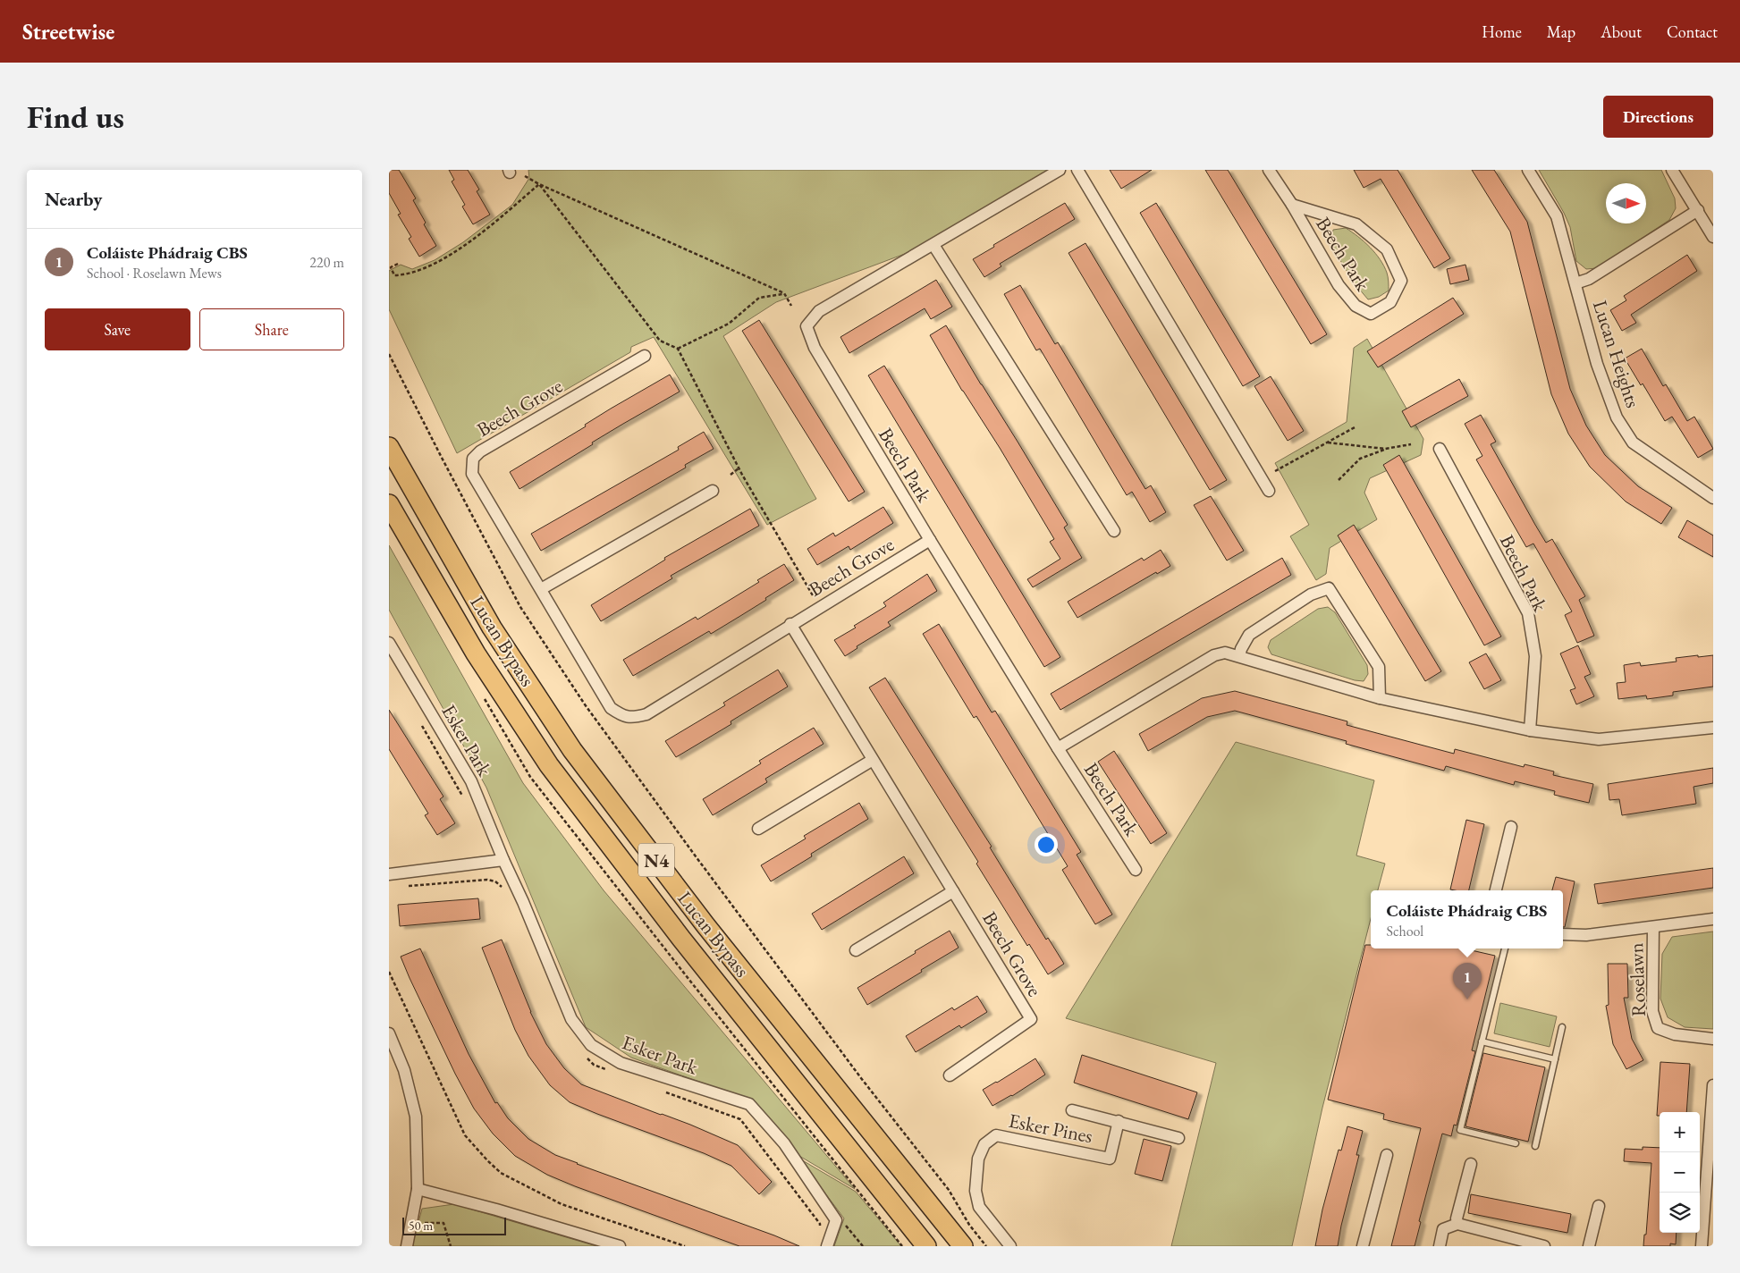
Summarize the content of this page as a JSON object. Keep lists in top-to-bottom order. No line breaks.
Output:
{"streets":{"highway":["Lucan Bypass","N4"],"street":["Beech Park","Lucan Heights","Beech Grove","Esker Park","Roselawn","Esker Pines"]},"crossings":[["Beech Park","Beech Grove"]],"scale_bar":"50 m","north":"right","page":{"header":"Streetwise","nav":["Home","Map","About","Contact"],"buttons":["Directions",["Save","Share"]],"title":"Find us","heading":"Nearby","list":[{"mark":"1","name":"Coláiste Phádraig CBS","note":"School · Roselawn Mews","value":"220 m"}],"popup":["Coláiste Phádraig CBS","School"],"pins":"1","map_buttons":["+","−"],"scale":"50 m"}}
